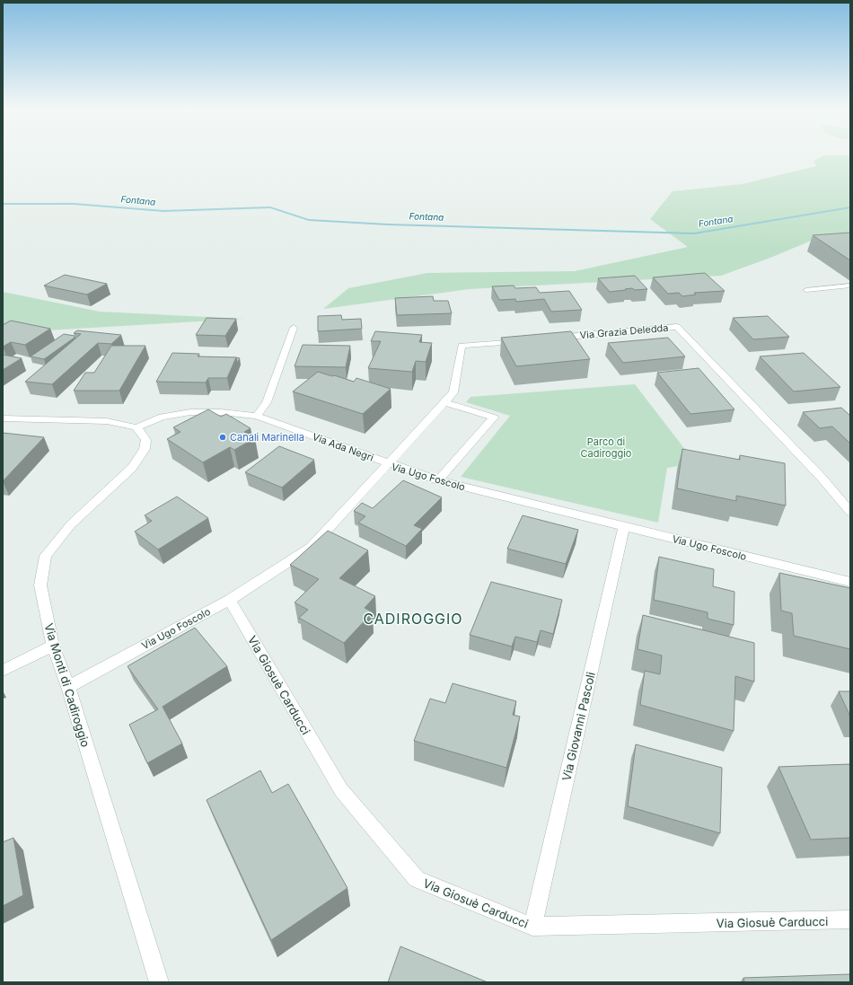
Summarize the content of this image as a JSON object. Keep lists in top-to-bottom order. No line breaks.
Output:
{"streets":{"street":["Via Grazia Deledda","Via Ada Negri","Via Ugo Foscolo","Via Monti di Cadiroggio","Via Giosuè Carducci","Via Giovanni Pascoli"]},"crossings":[["Via Ada Negri","Via Ugo Foscolo"],["Via Ada Negri","Via Monti di Cadiroggio"],["Via Ugo Foscolo","Via Monti di Cadiroggio"],["Via Ugo Foscolo","Via Giosuè Carducci"],["Via Ugo Foscolo","Via Giovanni Pascoli"],["Via Giosuè Carducci","Via Giovanni Pascoli"]],"districts":["CADIROGGIO"],"water":["Fontana"],"parks":["Parco di Cadiroggio"],"places":["Canali Marinella"]}
